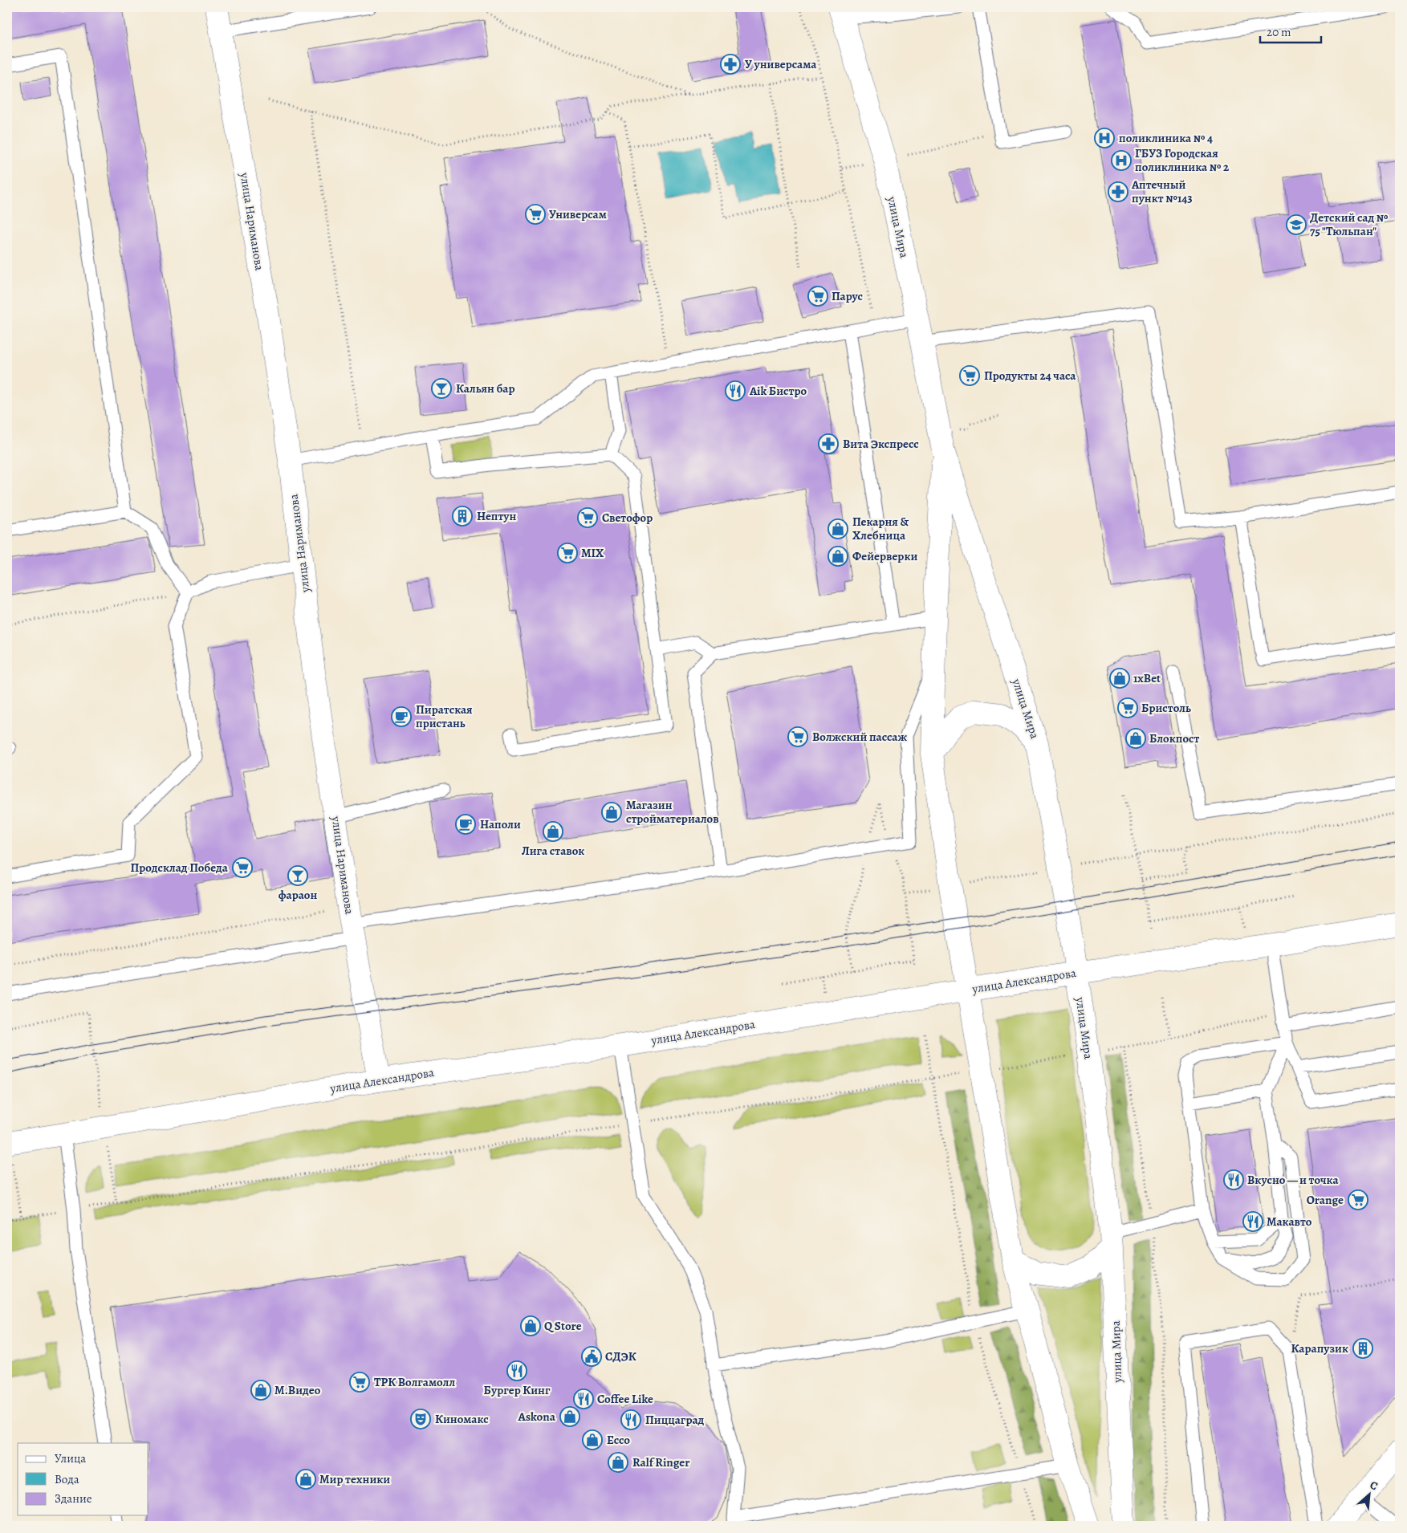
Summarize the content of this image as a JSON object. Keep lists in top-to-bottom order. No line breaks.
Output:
{"streets":{"street":["улица Нариманова","улица Мира","улица Александрова"]},"crossings":[["улица Нариманова","улица Александрова"],["улица Мира","улица Александрова"]],"places":{"pharmacy":["У универсама","Аптечный пункт №143","Вита Экспресс"],"hospital":["поликлиника № 4","ГБУЗ Городская поликлиника № 2"],"supermarket":["Универсам","Парус","Продукты 24 часа","Светофор","MIX","Бристоль","Волжский пассаж","Продсклад Победа","Orange","ТРК Волгамолл"],"school or university":["Детский сад № 75 \"Тюльпан\""],"bar":["Кальян бар","фараон"],"restaurant":["Aik Бистро","Вкусно — и точка","Макавто","Бургер Кинг","Coffee Like","Пиццаград"],"building":["Нептун","Карапузик"],"shop":["Пекарня & Хлебница","Фейерверки","1xBet","Блокпост","Магазин стройматериалов","Лига ставок","Q Store","М.Видео","Askona","Ecco","Ralf Ringer","Мир техники"],"cafe":["Пиратская пристань","Наполи"],"public building":["СДЭК"],"theatre":["Киномакс"]},"legend":["Улица","Вода","Здание"],"scale_bar":"20 m","north":"top right"}
